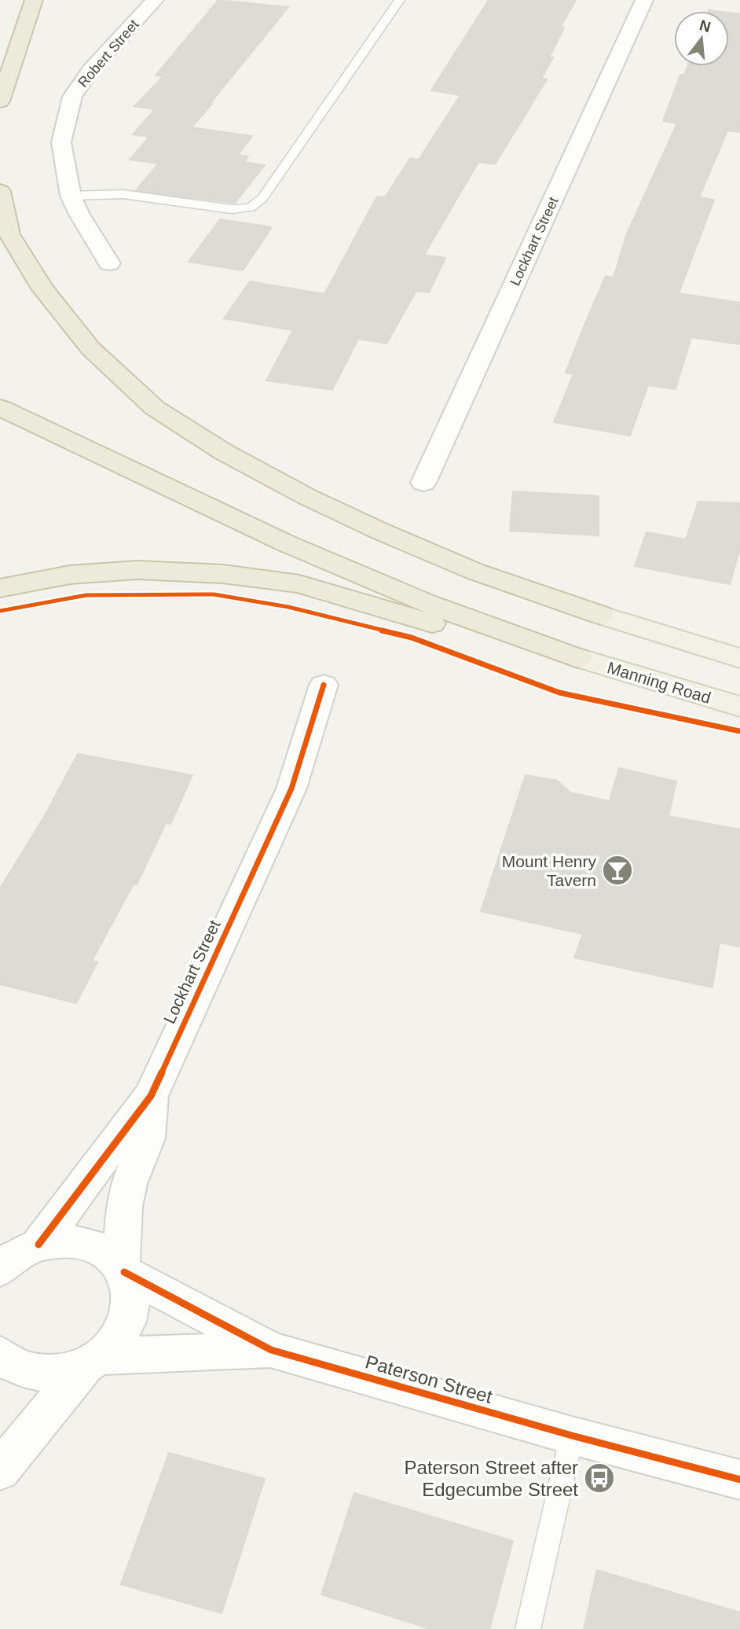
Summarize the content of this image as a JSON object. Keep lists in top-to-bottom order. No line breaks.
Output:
{"streets":{"main road":["Manning Road"],"street":["Robert Street","Lockhart Street","Paterson Street"]},"crossings":[["Lockhart Street","Paterson Street"]],"places":{"bar":["Mount Henry Tavern"],"bus stop":["Paterson Street after Edgecumbe Street"]},"north":"top"}
